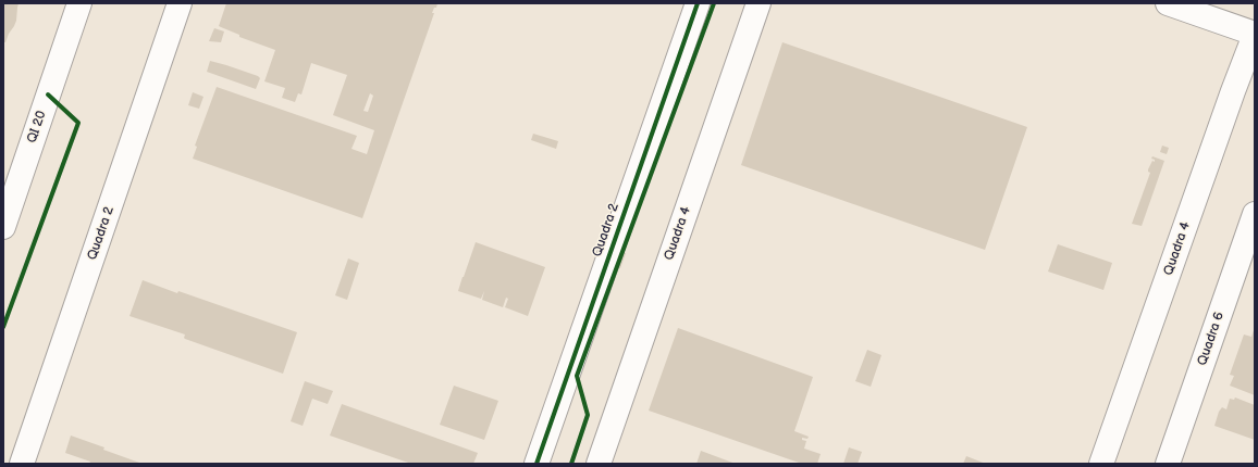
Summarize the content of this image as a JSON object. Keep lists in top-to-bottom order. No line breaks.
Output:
{"streets":{"street":["QI 20","Quadra 2","Quadra 4","Quadra 6"]}}
